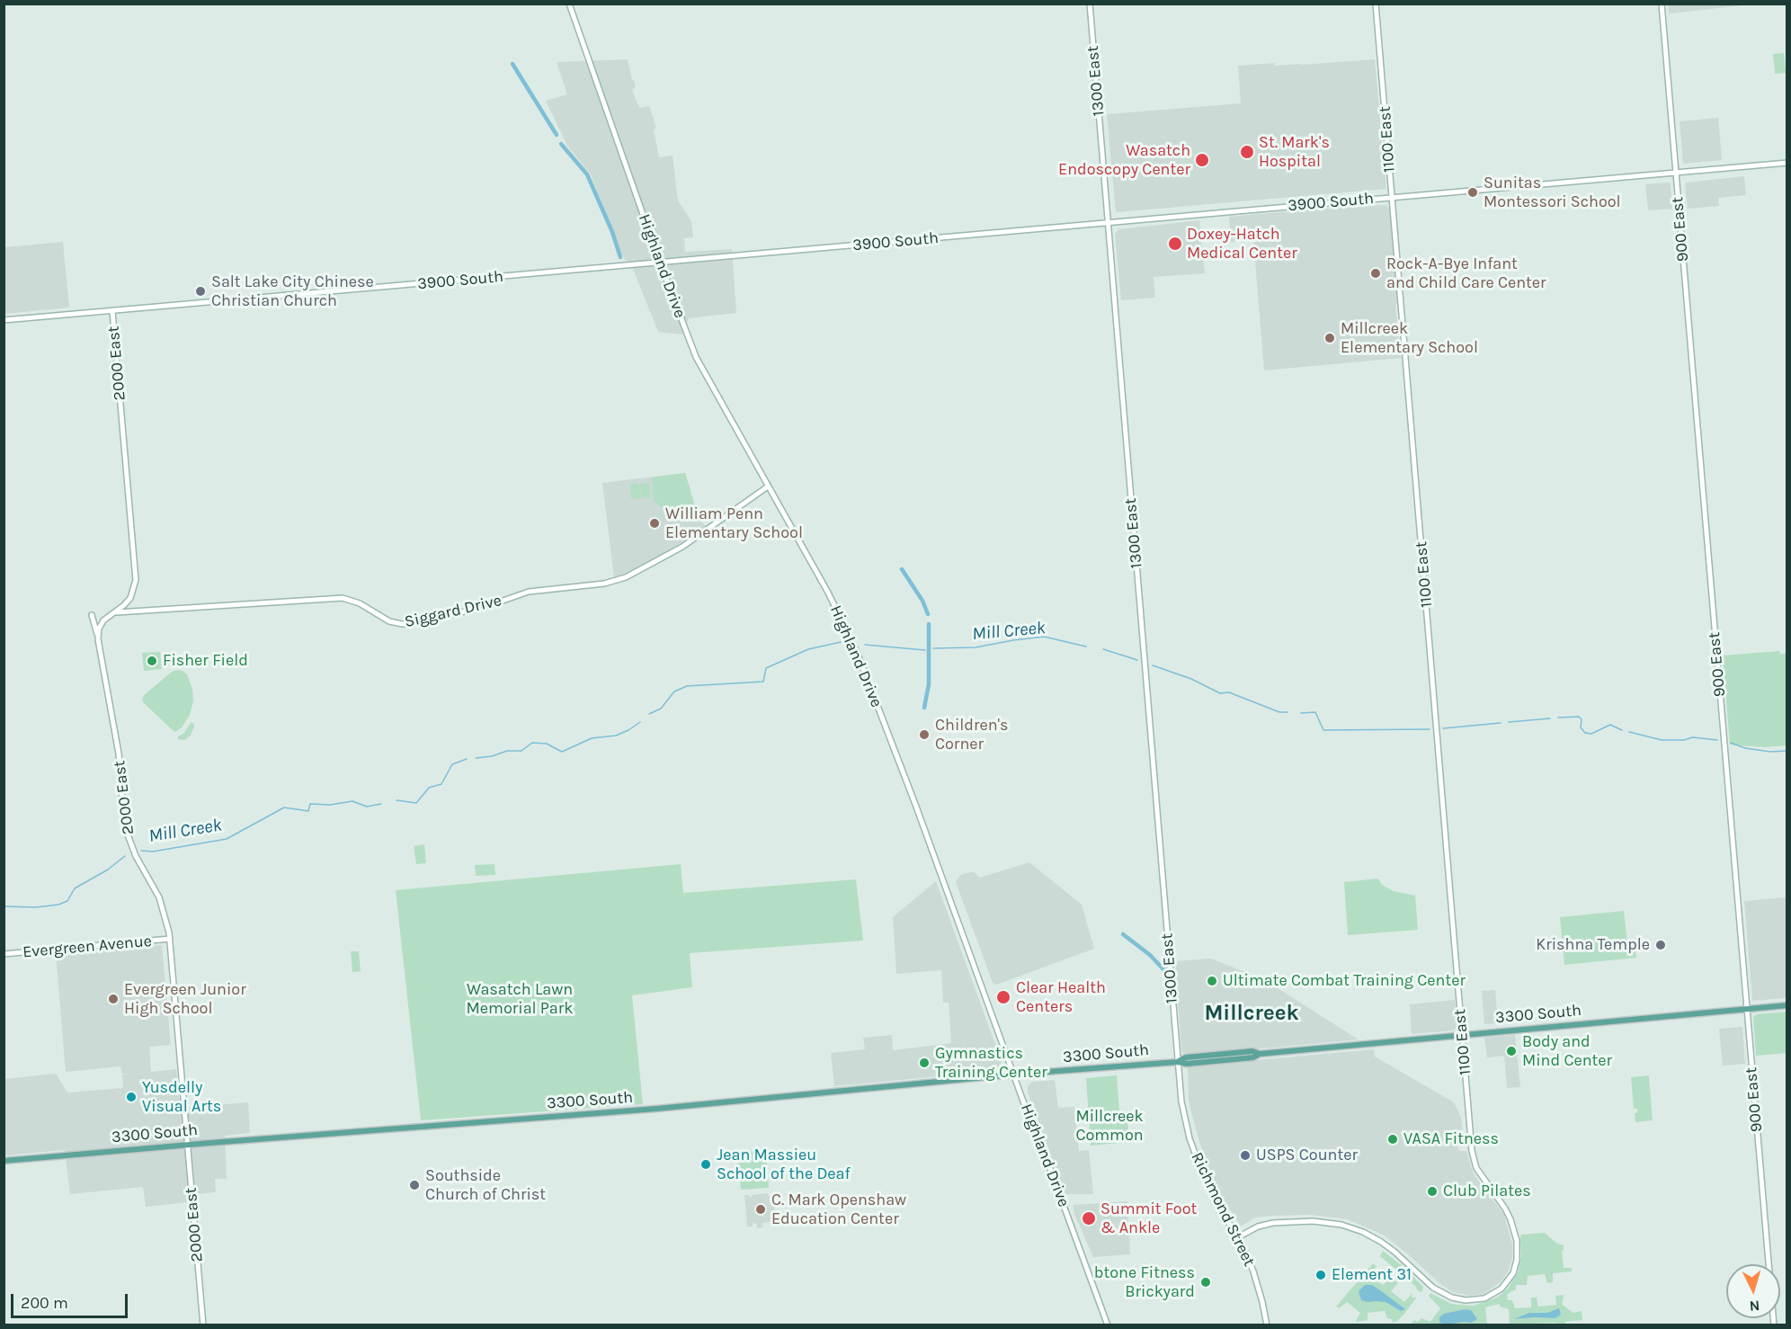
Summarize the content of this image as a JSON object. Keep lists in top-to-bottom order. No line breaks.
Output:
{"streets":{"main road":["1300 East","1100 East","3900 South","900 East","Highland Drive","2000 East","Siggard Drive","Evergreen Avenue","3300 South","Richmond Street"]},"crossings":[["1300 East","3900 South"],["1300 East","3300 South"],["1300 East","Richmond Street"],["1100 East","3900 South"],["1100 East","3300 South"],["1100 East","Richmond Street"],["3900 South","900 East"],["3900 South","Highland Drive"],["3900 South","2000 East"],["900 East","3300 South"],["Highland Drive","Siggard Drive"],["Highland Drive","3300 South"],["2000 East","Siggard Drive"],["2000 East","Evergreen Avenue"],["2000 East","3300 South"],["3300 South","Richmond Street"]],"districts":["Millcreek"],"water":["Mill Creek"],"parks":["Wasatch Lawn Memorial Park","Millcreek Common"],"places":["St. Mark's Hospital","Wasatch Endoscopy Center","Sunitas Montessori School","Doxey-Hatch Medical Center","Rock-A-Bye Infant and Child Care Center","Salt Lake City Chinese Christian Church","Millcreek Elementary School","William Penn Elementary School","Fisher Field","Children's Corner","Krishna Temple","Ultimate Combat Training Center","Clear Health Centers","Evergreen Junior High School","Body and Mind Center","Gymnastics Training Center","Yusdelly Visual Arts","VASA Fitness","USPS Counter","Jean Massieu School of the Deaf","Southside Church of Christ","Club Pilates","C. Mark Openshaw Education Center","Summit Foot & Ankle","Element 31","btone Fitness Brickyard"],"scale_bar":"200 m","north":"bottom"}
